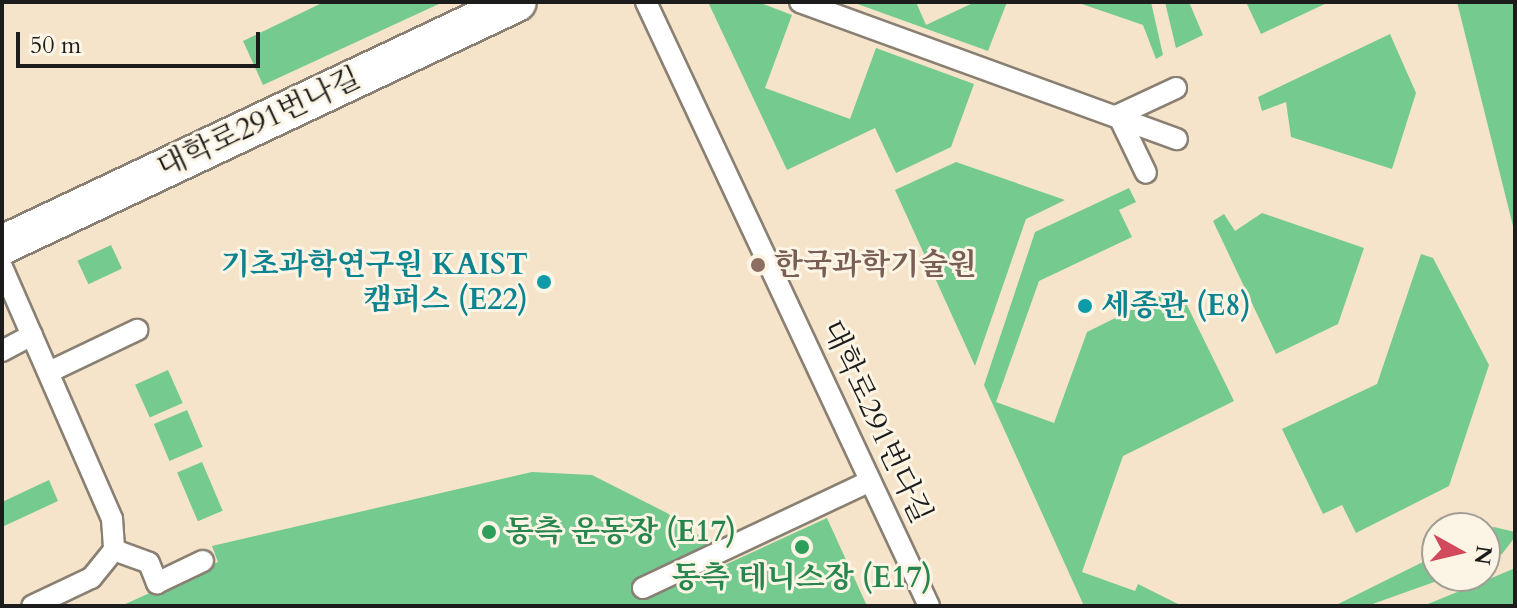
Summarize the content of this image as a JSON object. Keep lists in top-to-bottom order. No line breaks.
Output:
{"streets":{"street":["대학로291번나길"],"lane":["대학로291번다길"]},"places":["한국과학기술원","기초과학연구원 KAIST 캠퍼스 (E22)","세종관 (E8)","동측 운동장 (E17)","동측 테니스장 (E17)"],"scale_bar":"50 m","north":"right"}
